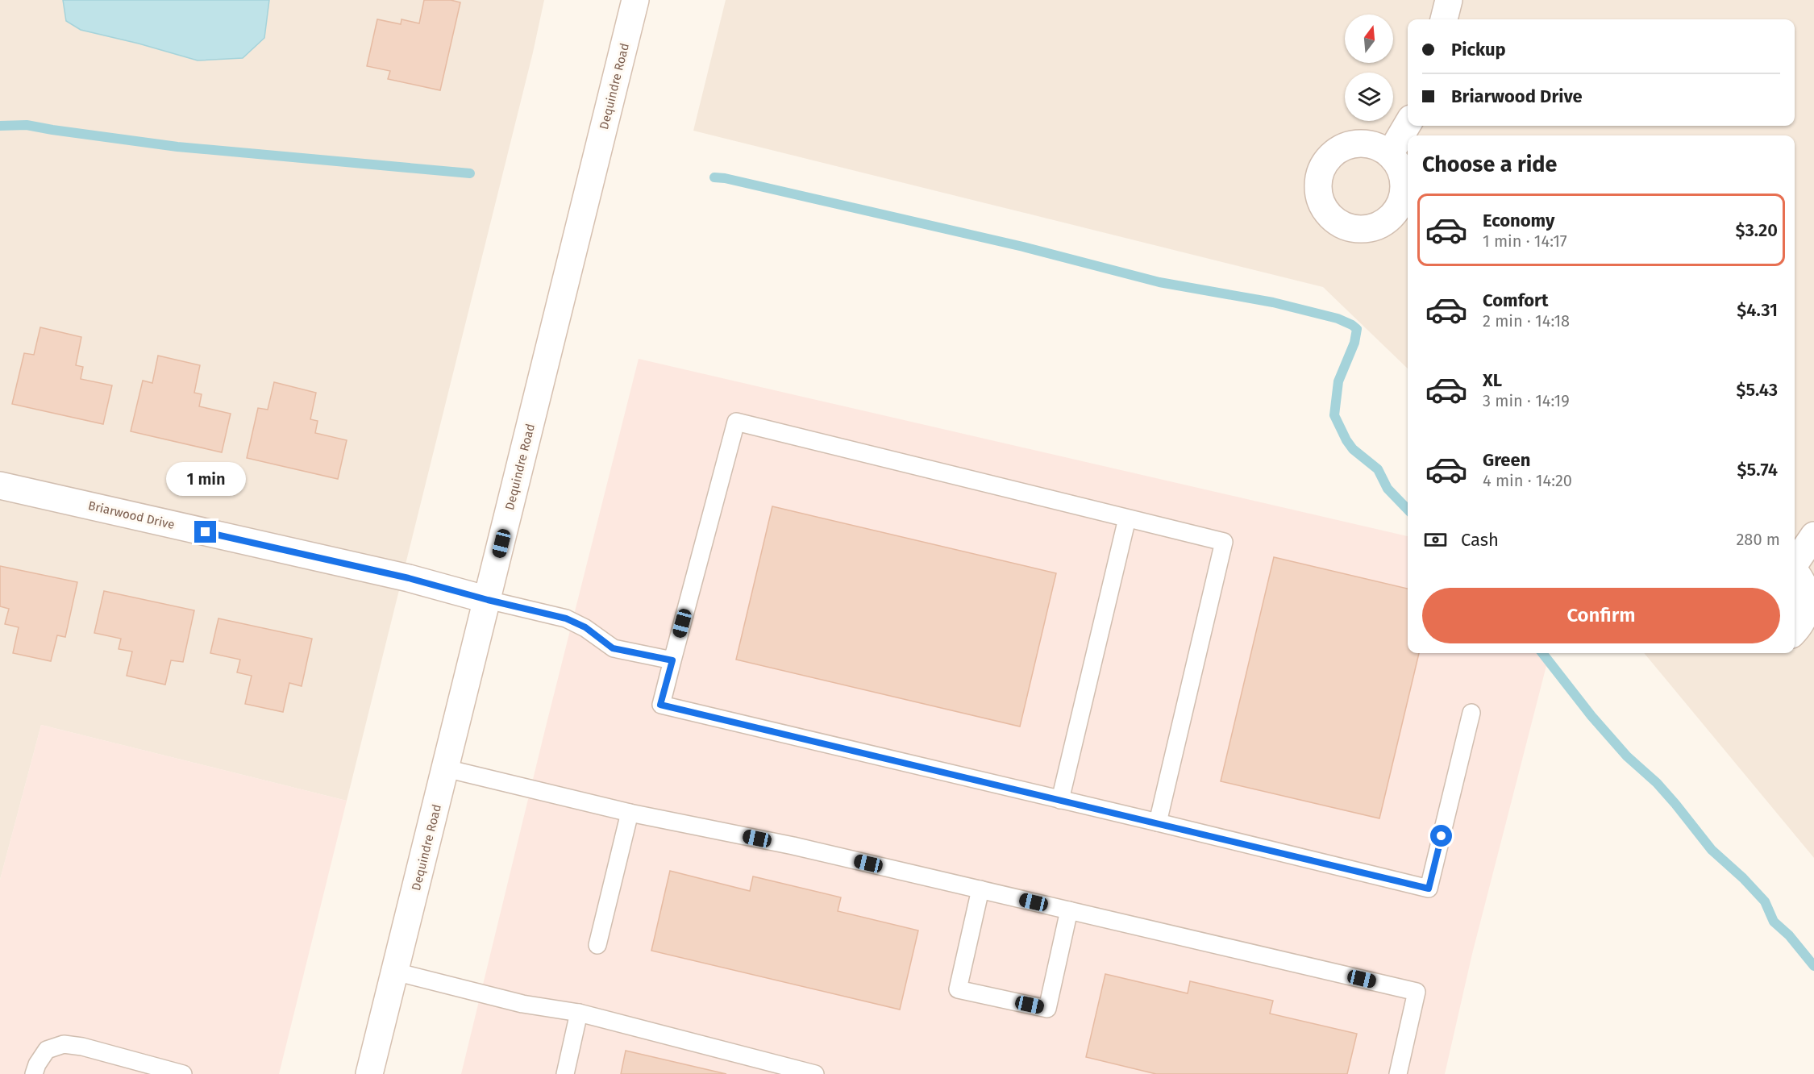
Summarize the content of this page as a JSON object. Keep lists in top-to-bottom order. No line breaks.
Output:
{"streets":{"main road":["Dequindre Road","Briarwood Drive"]},"crossings":[["Dequindre Road","Briarwood Drive"]],"north":"top","page":{"banner":["Pickup","Briarwood Drive"],"heading":"Choose a ride","list":[{"name":"Economy","note":"1 min · 14:17","value":"$3.20"},{"name":"Comfort","note":"2 min · 14:18","value":"$4.31"},{"name":"XL","note":"3 min · 14:19","value":"$5.43"},{"name":"Green","note":"4 min · 14:20","value":"$5.74"}],"bubble":"1 min","pay":["Cash","280 m"],"buttons":"Confirm"}}
